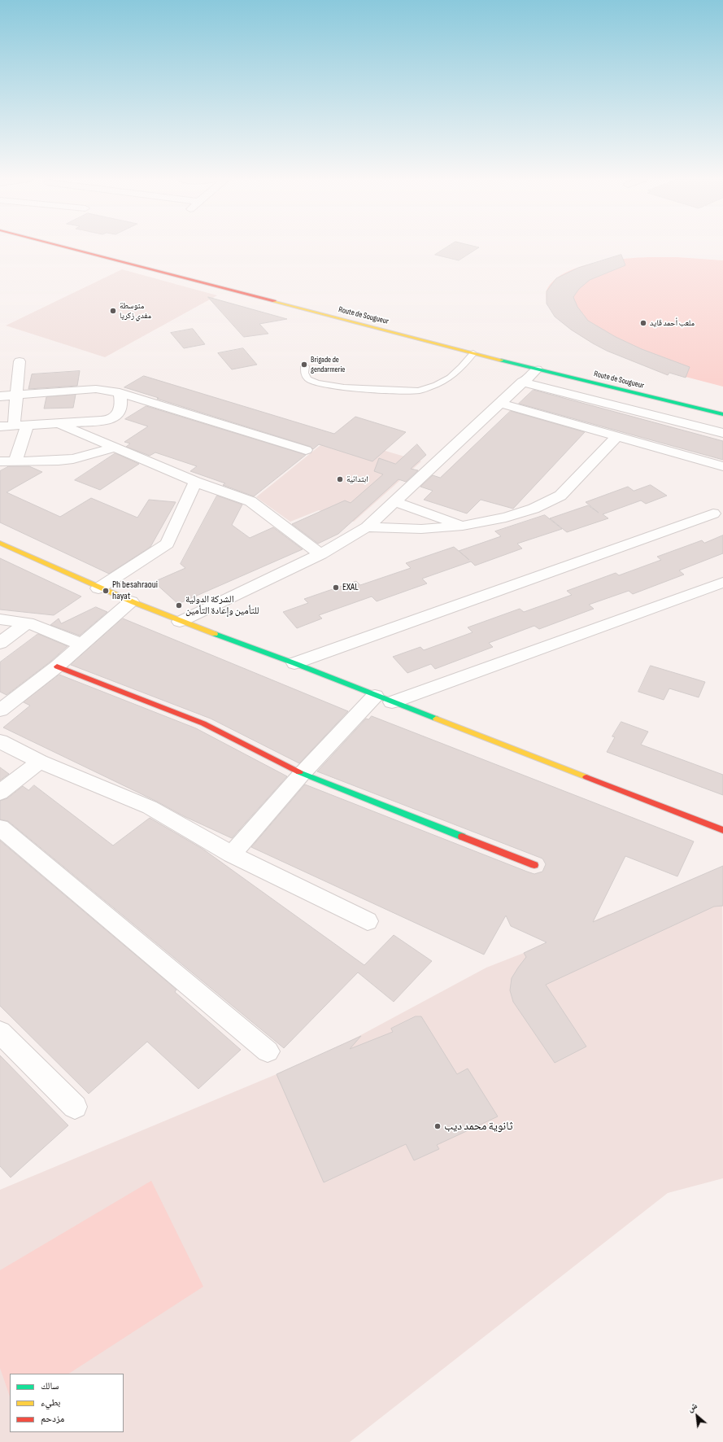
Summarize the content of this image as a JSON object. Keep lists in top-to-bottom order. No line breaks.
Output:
{"streets":{"street":["Route de Sougueur"]},"places":["متوسطة مفدي زكريا","ملعب أحمد قايد","Brigade de gendarmerie","ابتدائية","EXAL","Ph besahraoui hayat","الشركة الدولية للتأمين وإعادة التأمين","ثانوية محمد ديب"],"legend":["سالك","بطيء","مزدحم"],"north":"top left"}
